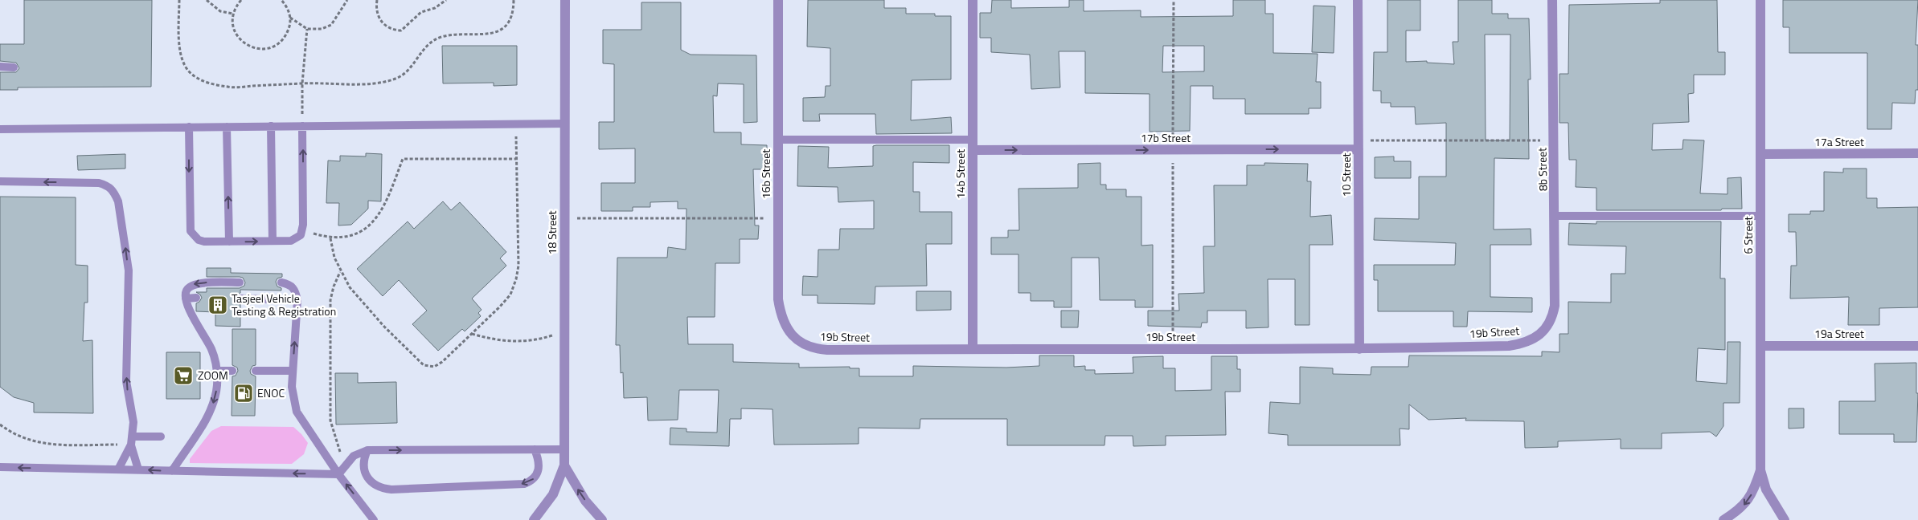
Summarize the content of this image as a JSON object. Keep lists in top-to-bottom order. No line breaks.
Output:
{"streets":{"street":["17b Street","17a Street","8b Street","16b Street","14b Street","10 Street","18 Street","6 Street","19b Street","19a Street"]},"crossings":[["17b Street","14b Street"],["17b Street","10 Street"],["17a Street","6 Street"],["8b Street","19b Street"],["16b Street","19b Street"],["14b Street","19b Street"],["10 Street","19b Street"],["6 Street","19a Street"]],"one_way":["17b Street"],"places":{"building":["Tasjeel Vehicle Testing & Registration"],"supermarket":["ZOOM"],"fuel station":["ENOC"]}}
